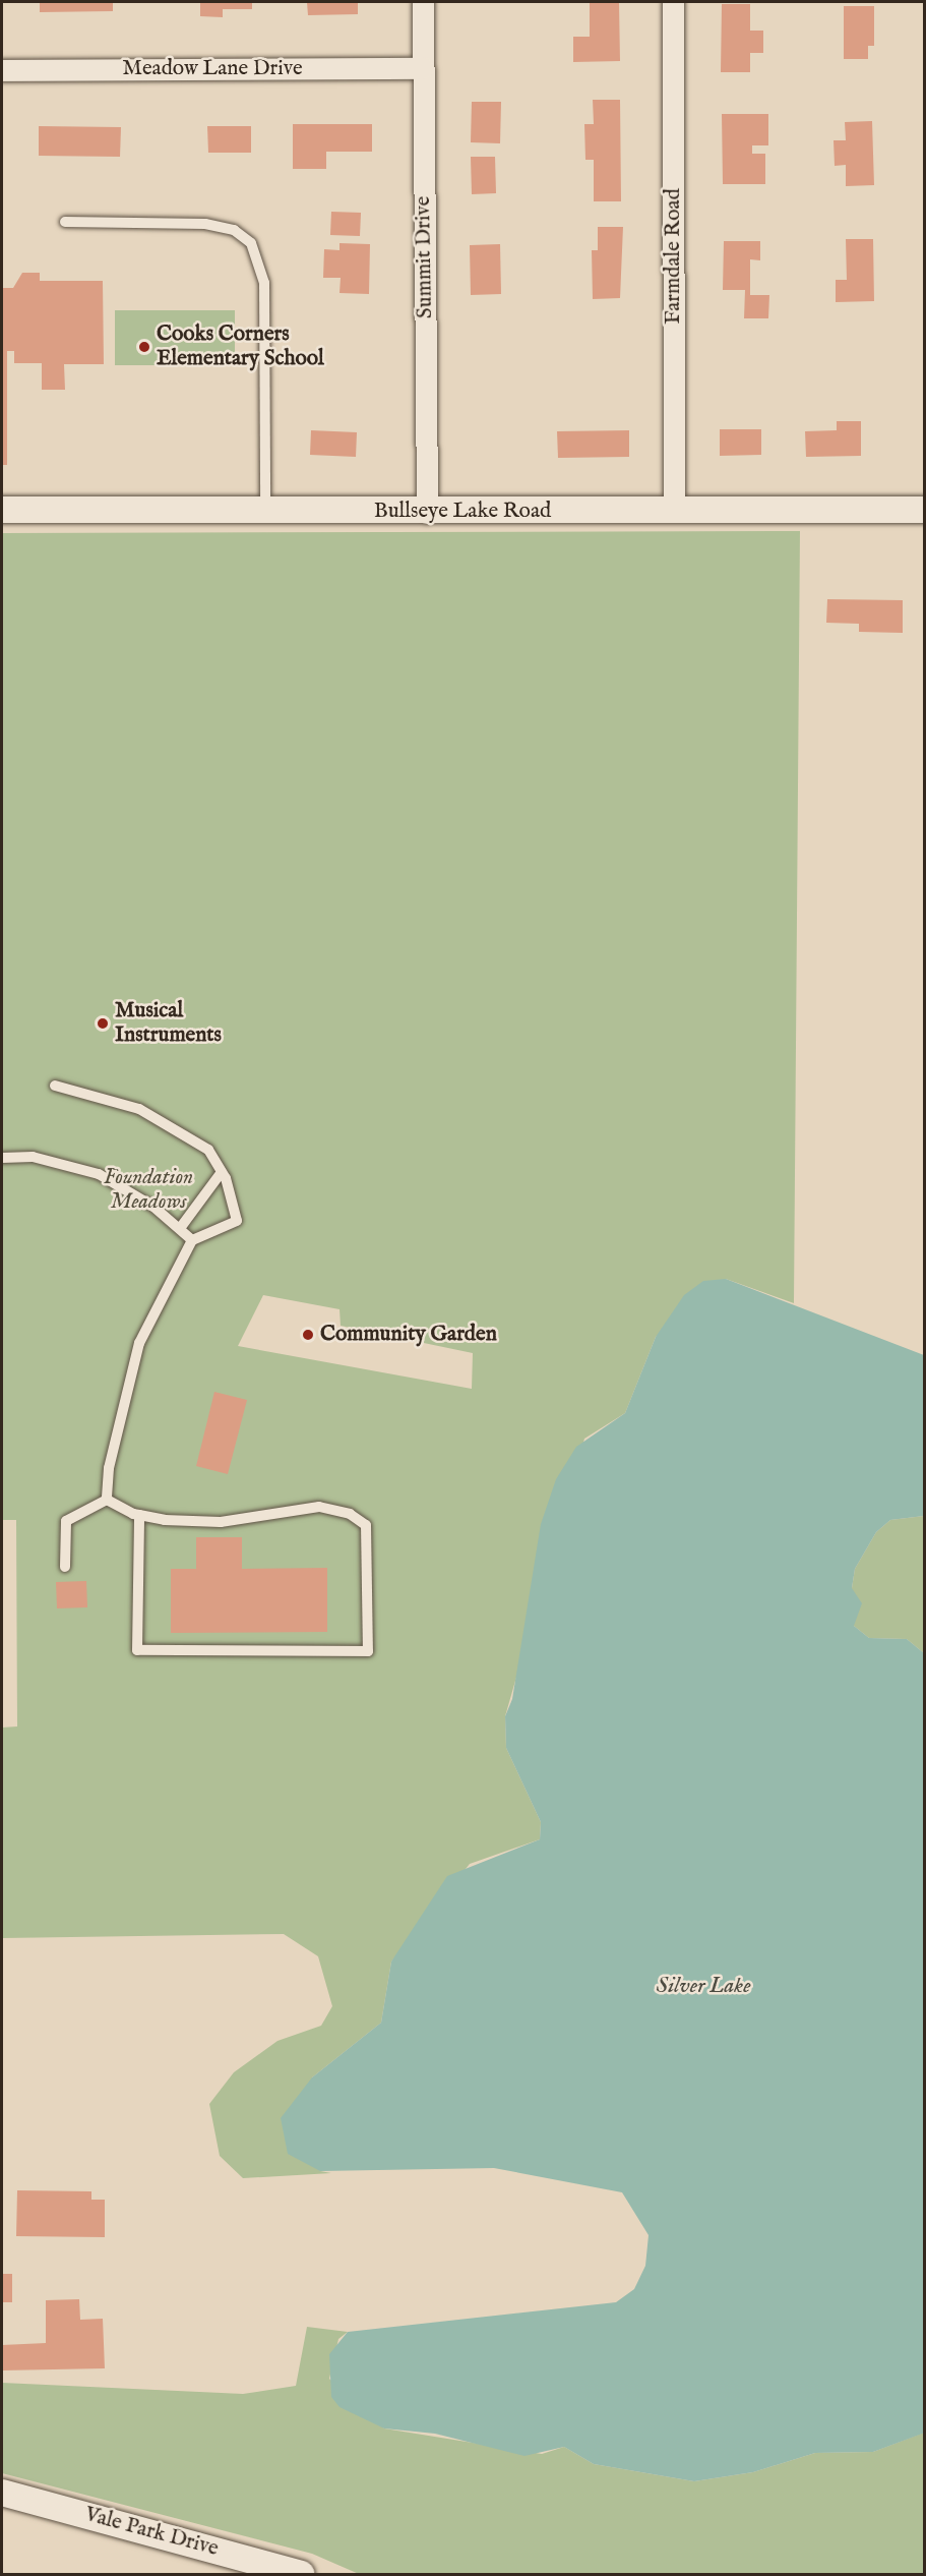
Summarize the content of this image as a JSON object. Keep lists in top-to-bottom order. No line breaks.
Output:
{"streets":{"street":["Meadow Lane Drive","Farmdale Road","Summit Drive","Bullseye Lake Road","Vale Park Drive"]},"crossings":[["Meadow Lane Drive","Summit Drive"],["Farmdale Road","Bullseye Lake Road"],["Summit Drive","Bullseye Lake Road"]],"water":["Silver Lake"],"parks":["Foundation Meadows"],"places":["Cooks Corners Elementary School","Musical Instruments","Community Garden"]}
